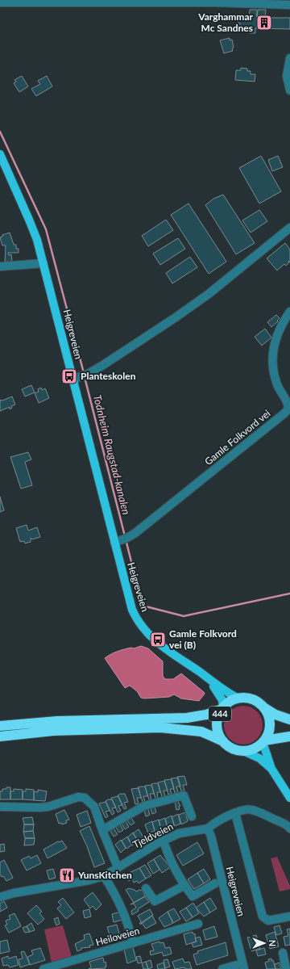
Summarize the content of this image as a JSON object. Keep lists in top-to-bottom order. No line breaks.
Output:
{"streets":{"highway":["444"],"main road":["Heigreveien"],"street":["Gamle Folkvord vei","Tjeldveien","Heiloveien"]},"crossings":[["Heigreveien","Gamle Folkvord vei"],["Heigreveien","444"],["Heigreveien","Tjeldveien"]],"water":["Todnheim Raugstad-kanalen"],"places":{"building":["Varghammar Mc Sandnes"],"bus stop":["Planteskolen","Gamle Folkvord vei (B)"],"restaurant":["YunsKitchen"]},"north":"right"}
